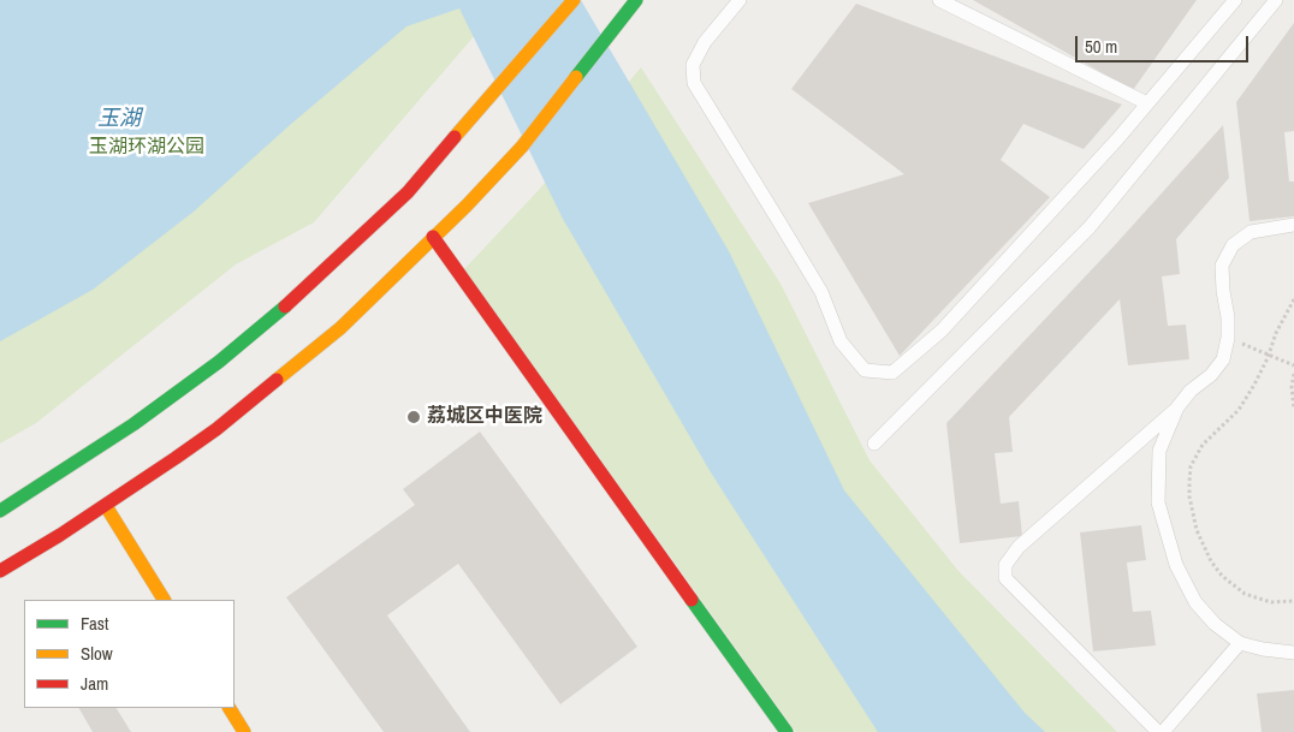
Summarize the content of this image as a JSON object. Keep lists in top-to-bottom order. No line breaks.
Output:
{"water":["玉湖"],"parks":["玉湖环湖公园"],"places":["荔城区中医院"],"legend":["Fast","Slow","Jam"],"scale_bar":"50 m"}
